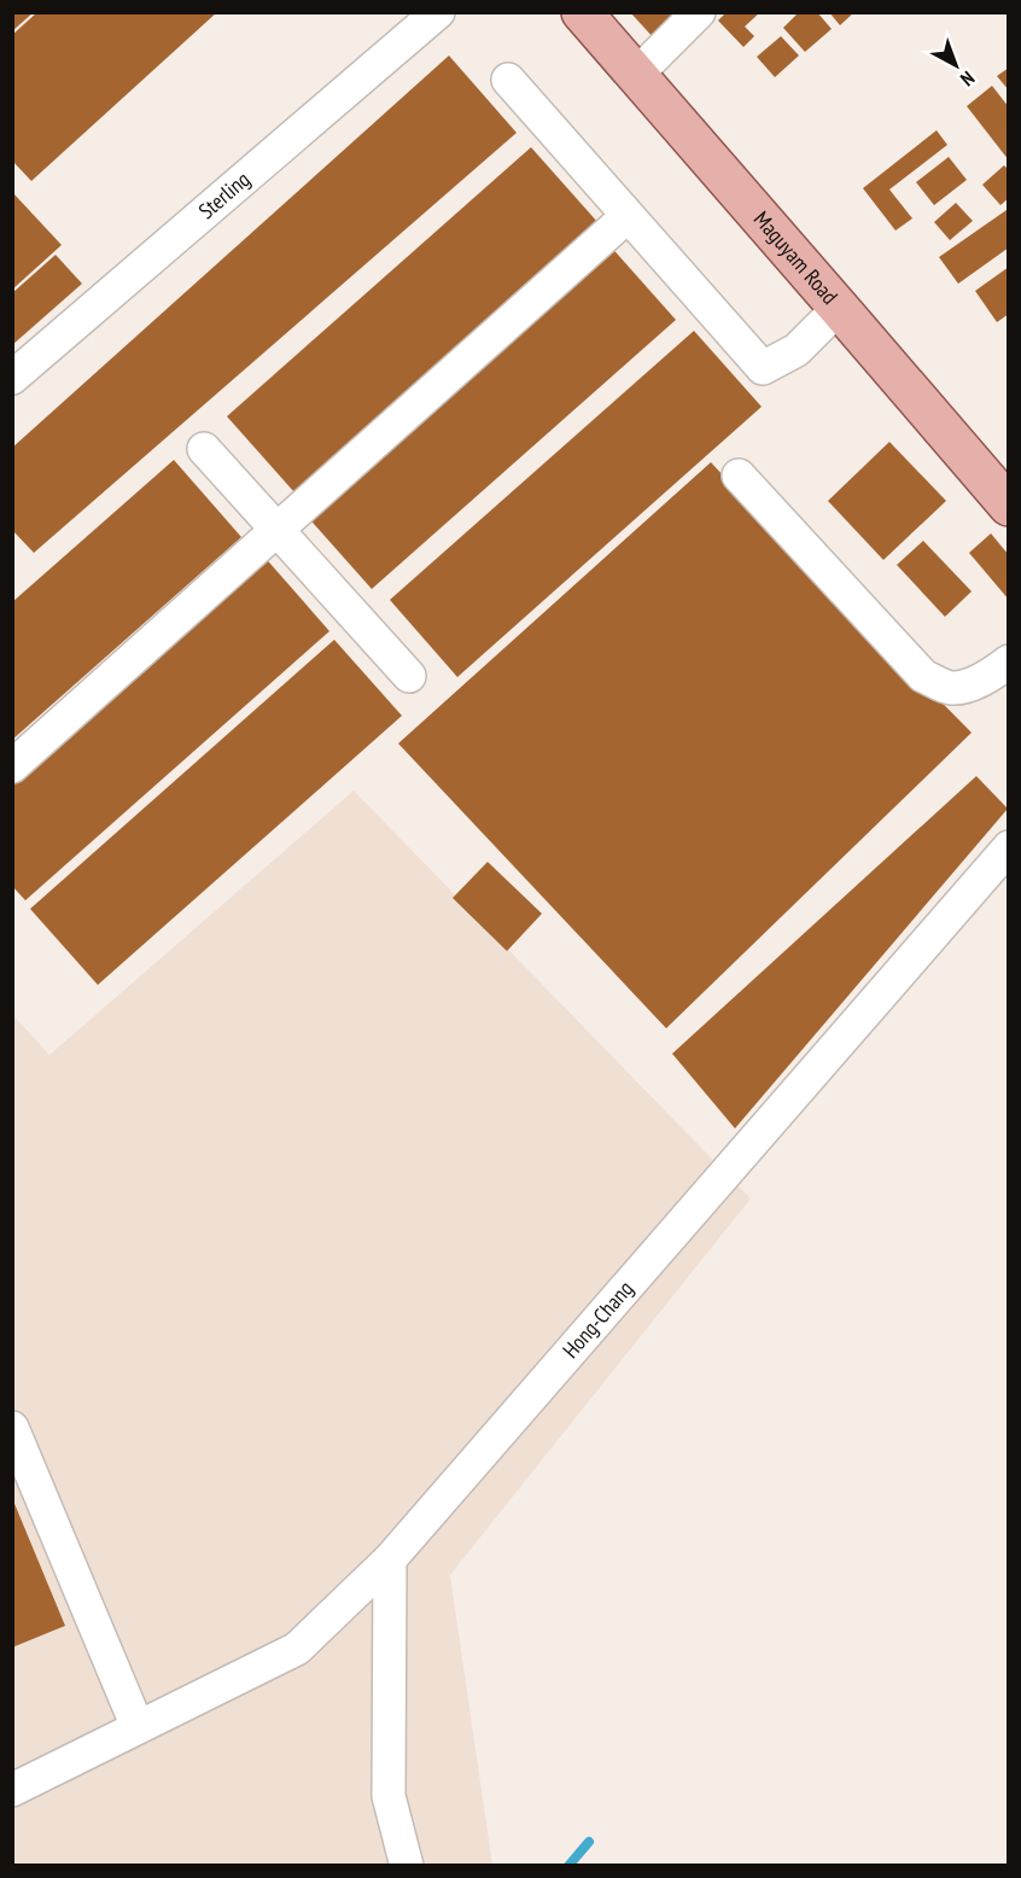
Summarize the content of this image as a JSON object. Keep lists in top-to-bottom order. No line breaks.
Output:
{"streets":{"main road":["Maguyam Road"],"street":["Sterling","Hong-Chang"]},"north":"bottom right"}
